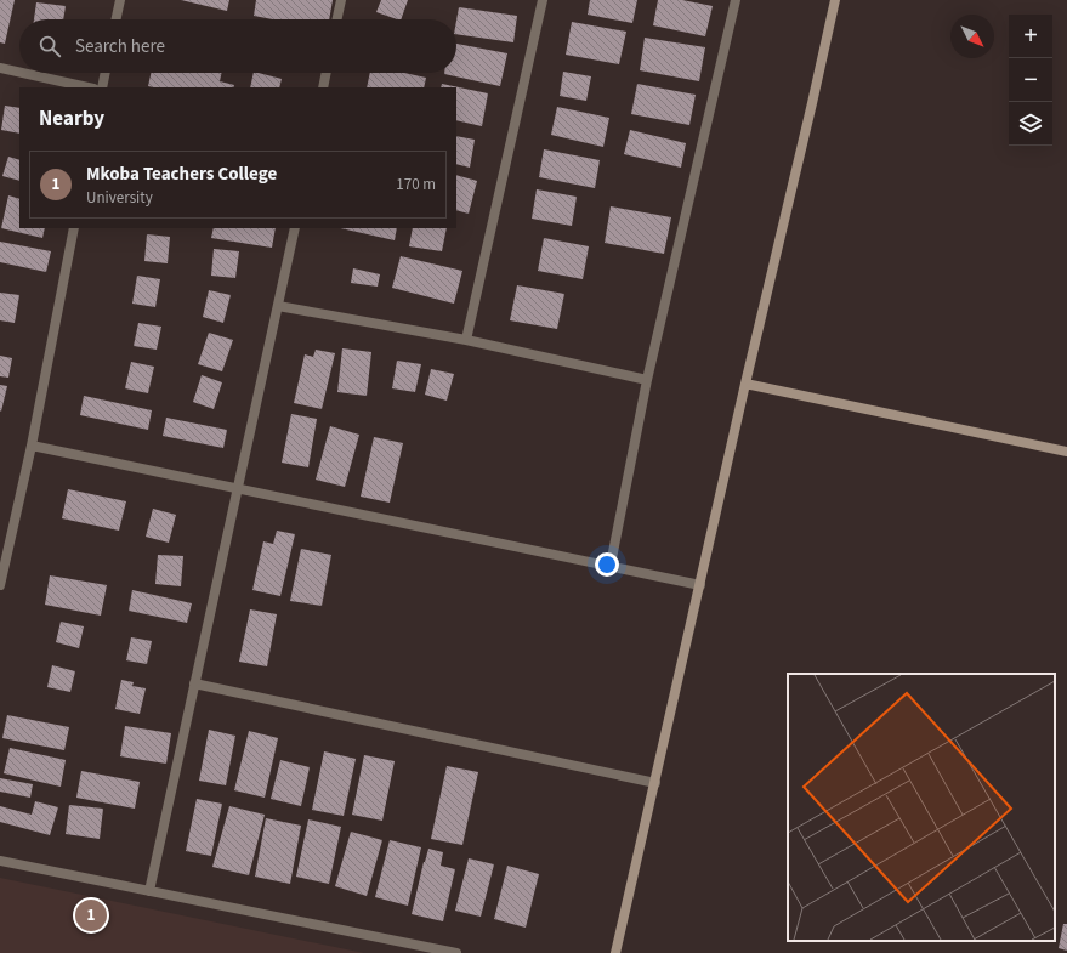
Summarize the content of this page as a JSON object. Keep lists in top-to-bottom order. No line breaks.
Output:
{"north":"bottom right","page":{"map_buttons":["+","−"],"search":"Search here","heading":"Nearby","list":[{"mark":"1","name":"Mkoba Teachers College","note":"University","value":"170 m"}],"pins":"1"}}
